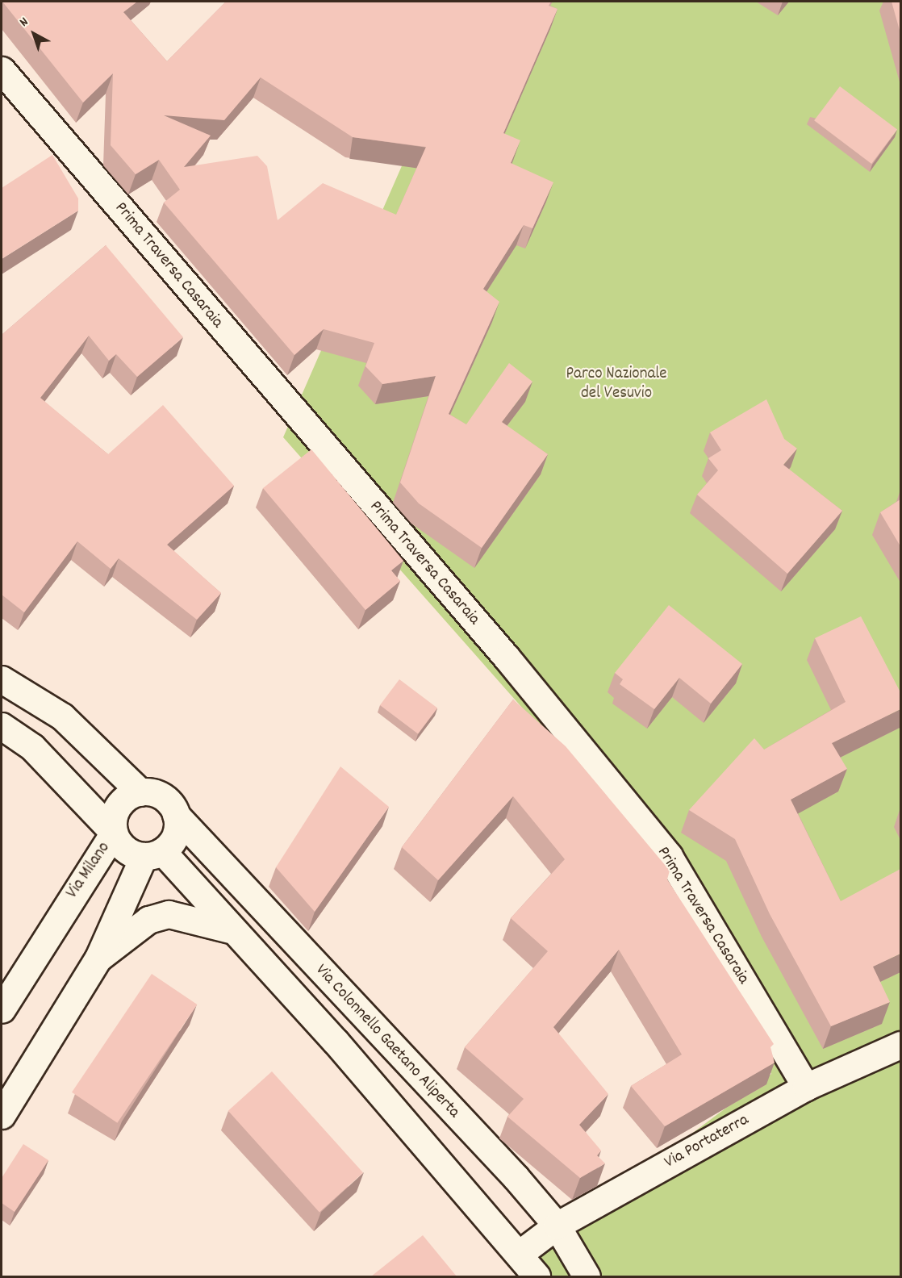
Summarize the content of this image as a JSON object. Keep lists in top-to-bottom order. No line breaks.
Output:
{"streets":{"street":["Prima Traversa Casaraia","Via Milano","Via Colonnello Gaetano Aliperta","Via Portaterra"]},"crossings":[["Prima Traversa Casaraia","Via Portaterra"],["Via Milano","Via Colonnello Gaetano Aliperta"],["Via Colonnello Gaetano Aliperta","Via Portaterra"]],"parks":["Parco Nazionale del Vesuvio"],"north":"top left"}
